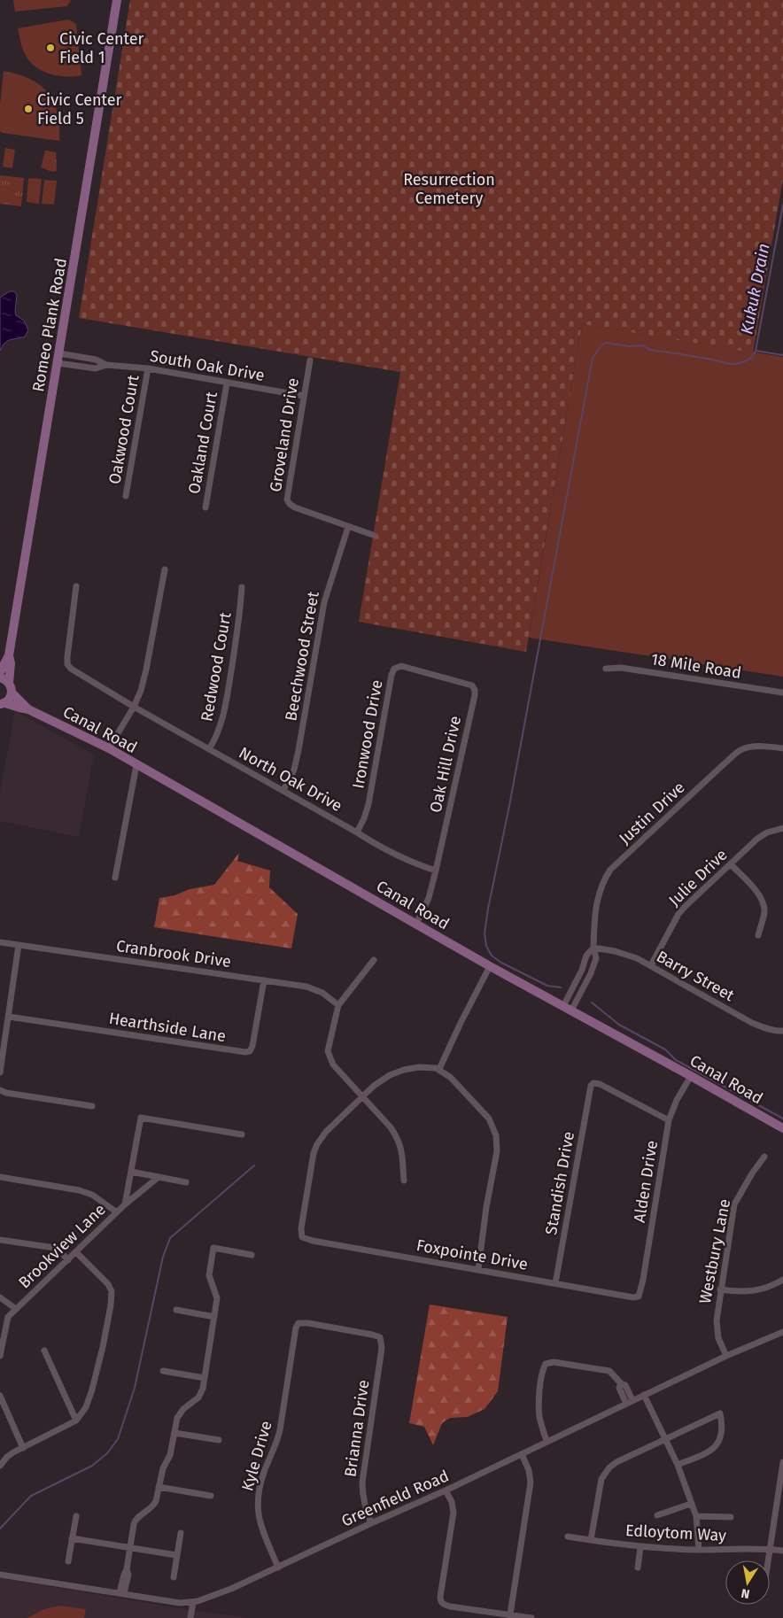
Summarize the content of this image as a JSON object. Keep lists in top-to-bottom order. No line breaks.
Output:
{"streets":{"street":["Romeo Plank Road","South Oak Drive","Oakwood Court","Groveland Drive","Oakland Court","Beechwood Street","18 Mile Road","Redwood Court","Canal Road","Ironwood Drive","Oak Hill Drive","North Oak Drive","Justin Drive","Julie Drive","Cranbrook Drive","Barry Street","Hearthside Lane","Alden Drive","Standish Drive","Brookview Lane","Westbury Lane","Foxpointe Drive","Brianna Drive","Kyle Drive","Greenfield Road","Edloytom Way"]},"crossings":[["Romeo Plank Road","South Oak Drive"],["Romeo Plank Road","Canal Road"],["South Oak Drive","Oakwood Court"],["South Oak Drive","Groveland Drive"],["South Oak Drive","Oakland Court"],["Groveland Drive","Beechwood Street"],["Beechwood Street","North Oak Drive"],["Redwood Court","North Oak Drive"],["Canal Road","Oak Hill Drive"],["Canal Road","Justin Drive"],["Canal Road","Alden Drive"],["Ironwood Drive","Oak Hill Drive"],["Ironwood Drive","North Oak Drive"],["Oak Hill Drive","North Oak Drive"],["Justin Drive","Barry Street"],["Julie Drive","Barry Street"],["Cranbrook Drive","Hearthside Lane"],["Alden Drive","Standish Drive"],["Alden Drive","Foxpointe Drive"],["Standish Drive","Foxpointe Drive"],["Westbury Lane","Greenfield Road"],["Brianna Drive","Kyle Drive"],["Brianna Drive","Greenfield Road"],["Kyle Drive","Greenfield Road"]],"water":["Kukuk Drain"],"parks":["Resurrection Cemetery"],"places":["Civic Center Field 1","Civic Center Field 5"],"north":"bottom"}
